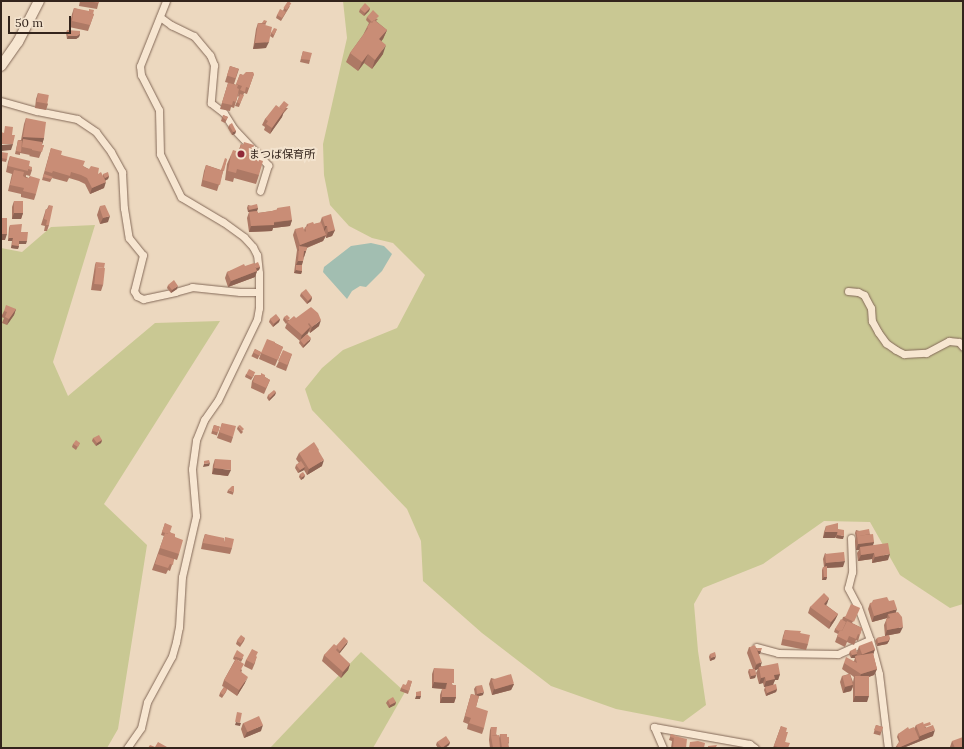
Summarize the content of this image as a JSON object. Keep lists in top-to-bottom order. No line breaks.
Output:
{"places":["まつば保育所"],"scale_bar":"50 m"}
